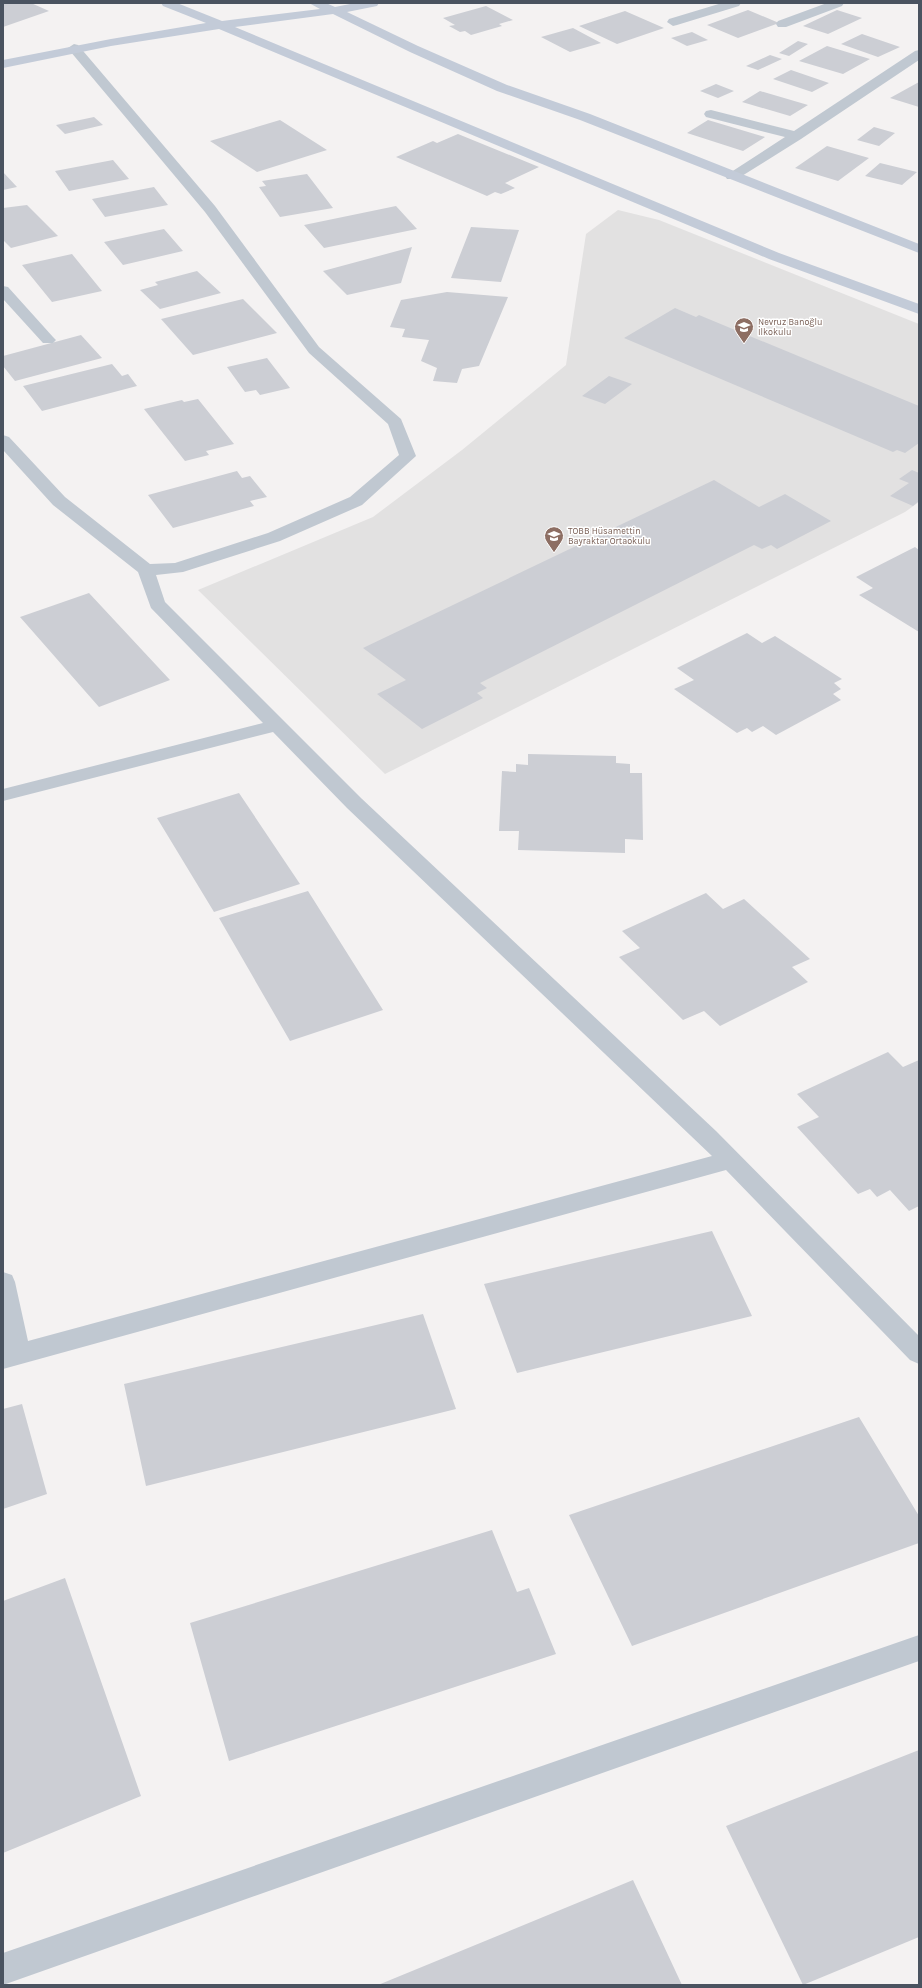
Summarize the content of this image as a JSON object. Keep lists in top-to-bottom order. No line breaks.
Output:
{"places":{"school or university":["Nevruz Banoğlu İlkokulu","TOBB Hüsamettin Bayraktar Ortaokulu"]}}
